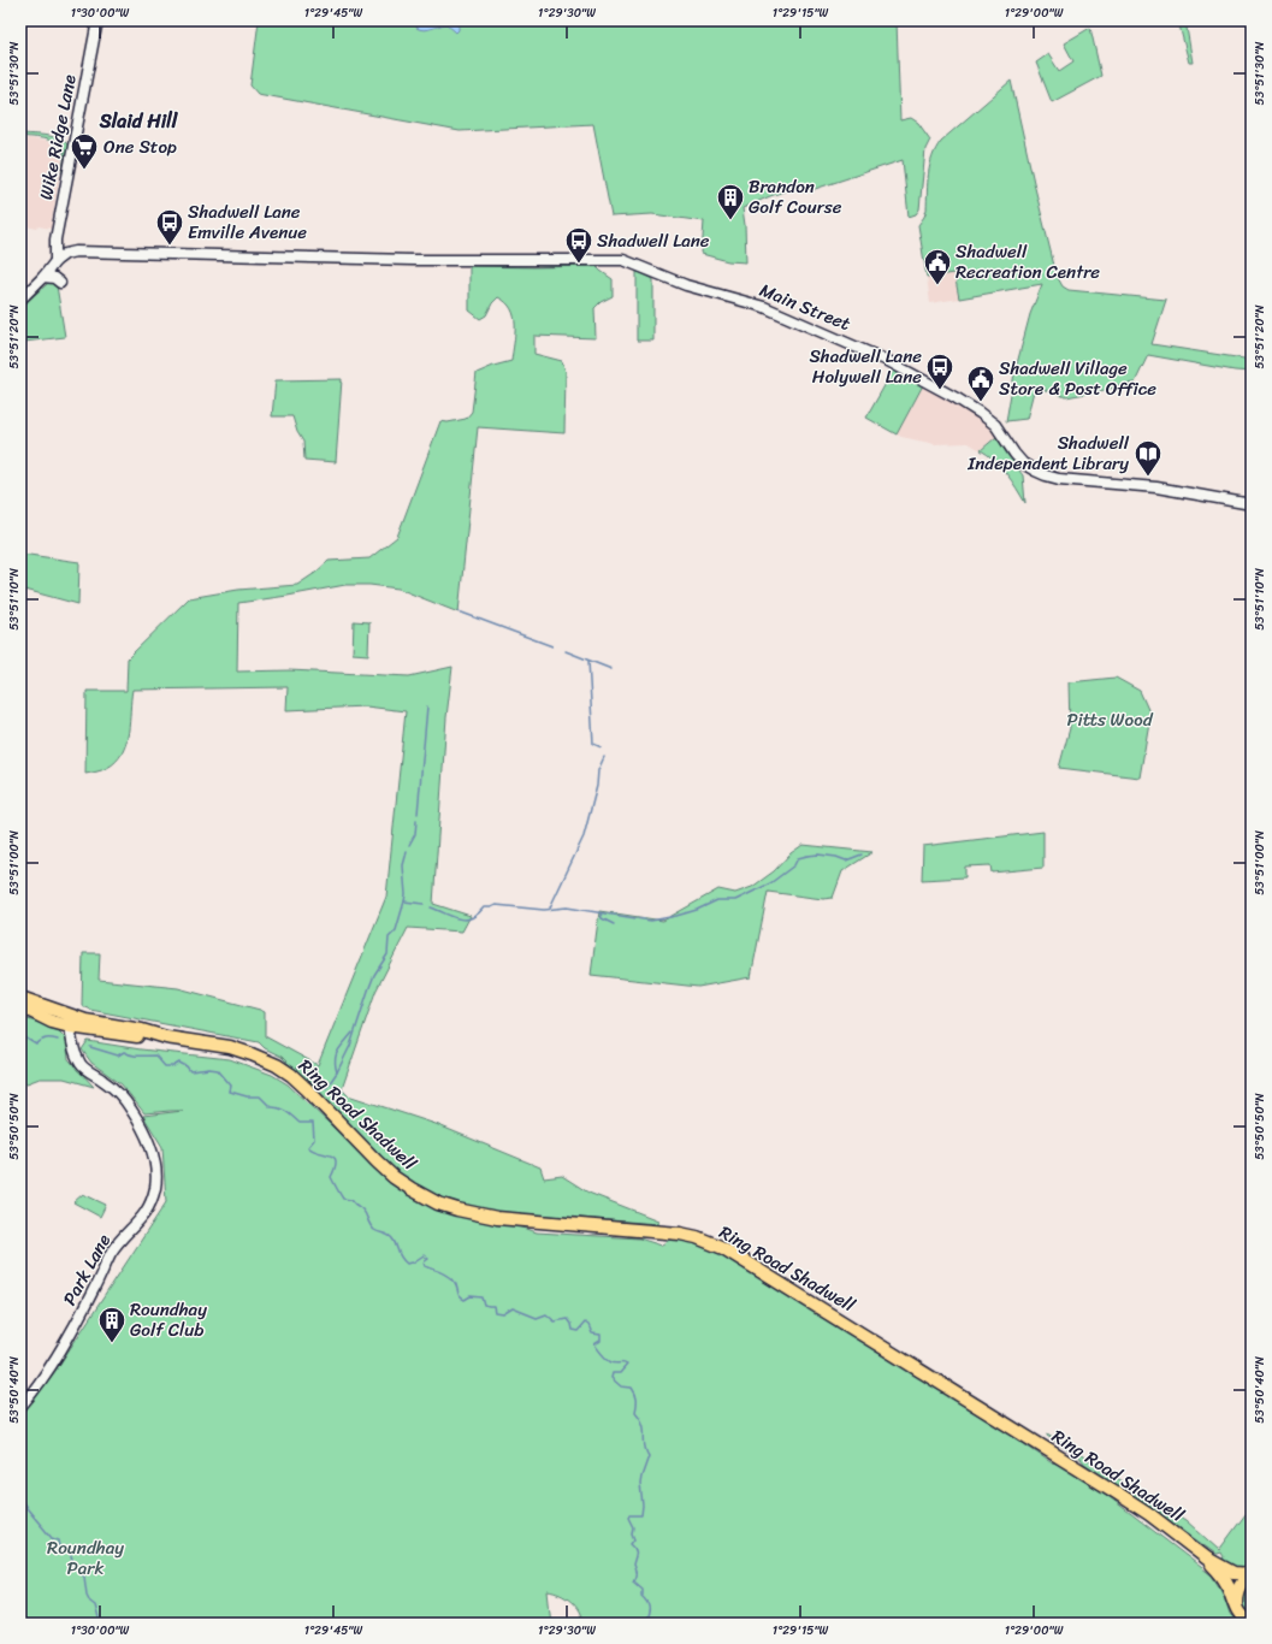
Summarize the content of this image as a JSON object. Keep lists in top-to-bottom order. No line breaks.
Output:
{"streets":{"highway":["Ring Road Shadwell"],"street":["Wike Ridge Lane","Main Street","Park Lane"]},"crossings":[["Wike Ridge Lane","Main Street"],["Ring Road Shadwell","Park Lane"]],"districts":["Slaid Hill"],"parks":["Pitts Wood","Roundhay Park"],"places":{"supermarket":["One Stop"],"building":["Brandon Golf Course","Roundhay Golf Club"],"bus stop":["Shadwell Lane Emville Avenue","Shadwell Lane","Shadwell Lane Holywell Lane"],"public building":["Shadwell Recreation Centre","Shadwell Village Store & Post Office"],"library":["Shadwell Independent Library"]},"coordinates":["1°30'00\"W","1°29'45\"W","1°29'30\"W","1°29'15\"W","1°29'00\"W","53°51'30\"N","53°51'20\"N","53°51'10\"N","53°51'00\"N","53°50'50\"N","53°50'40\"N"]}
